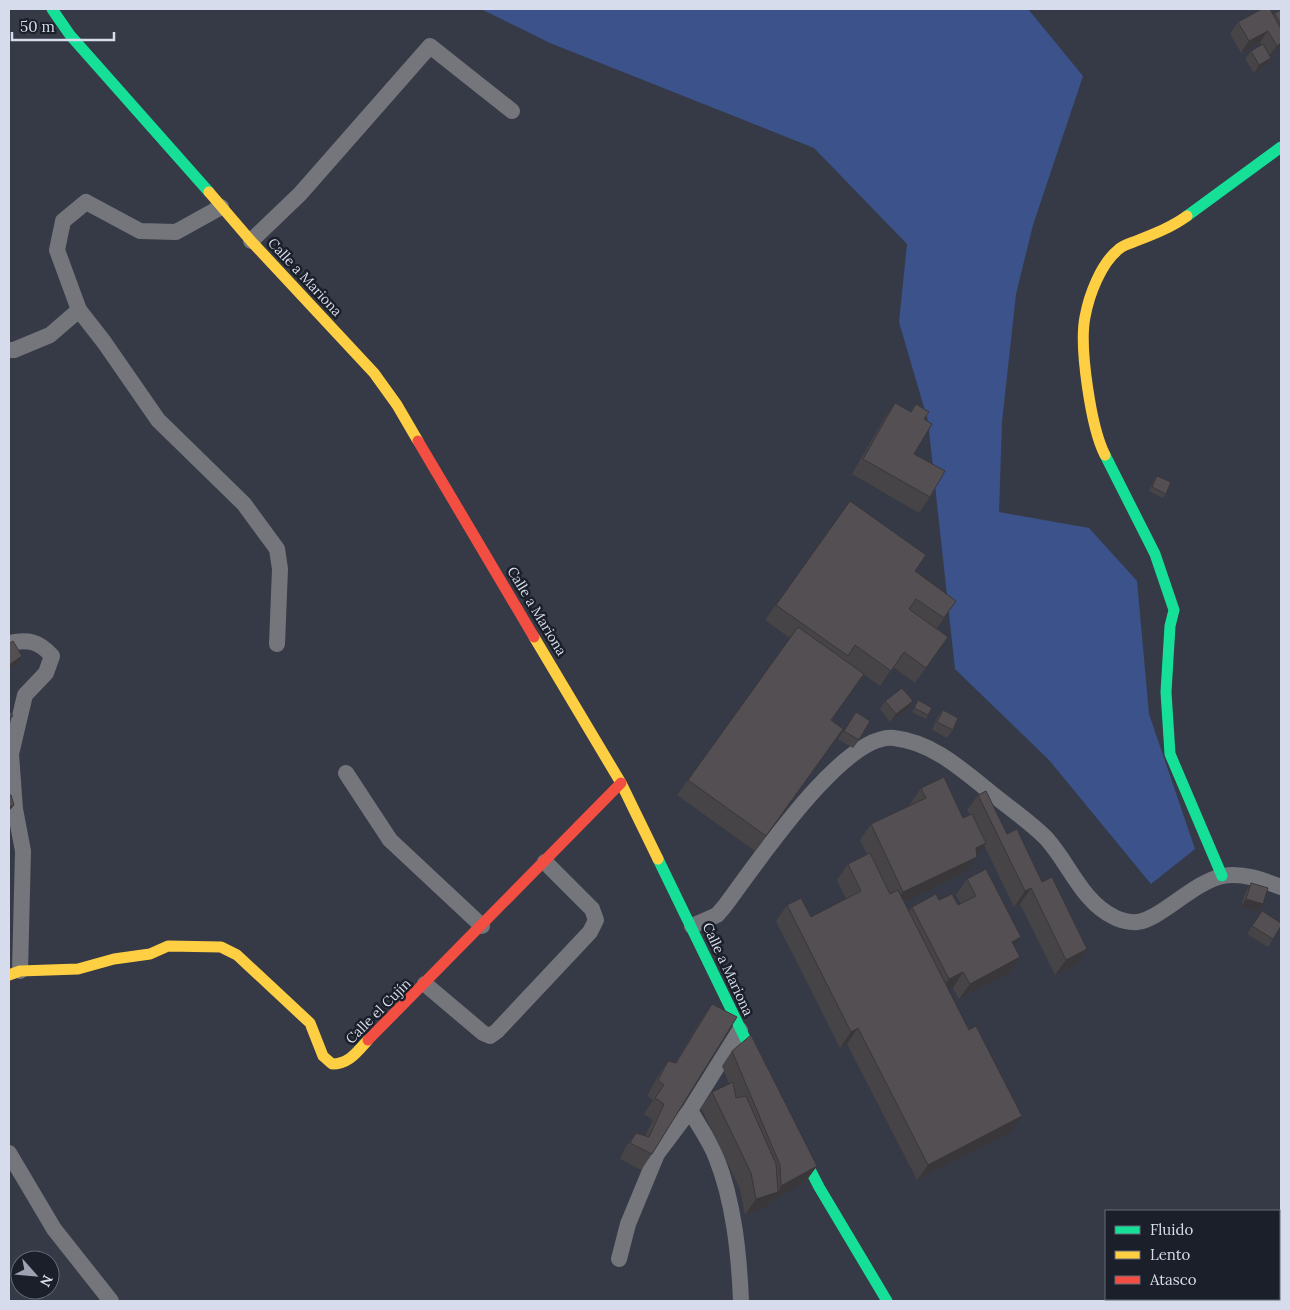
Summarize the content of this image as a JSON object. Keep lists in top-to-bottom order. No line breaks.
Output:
{"streets":{"street":["Calle a Mariona","Calle el Cujín"]},"crossings":[["Calle a Mariona","Calle el Cujín"]],"legend":["Fluido","Lento","Atasco"],"scale_bar":"50 m","north":"bottom right"}
